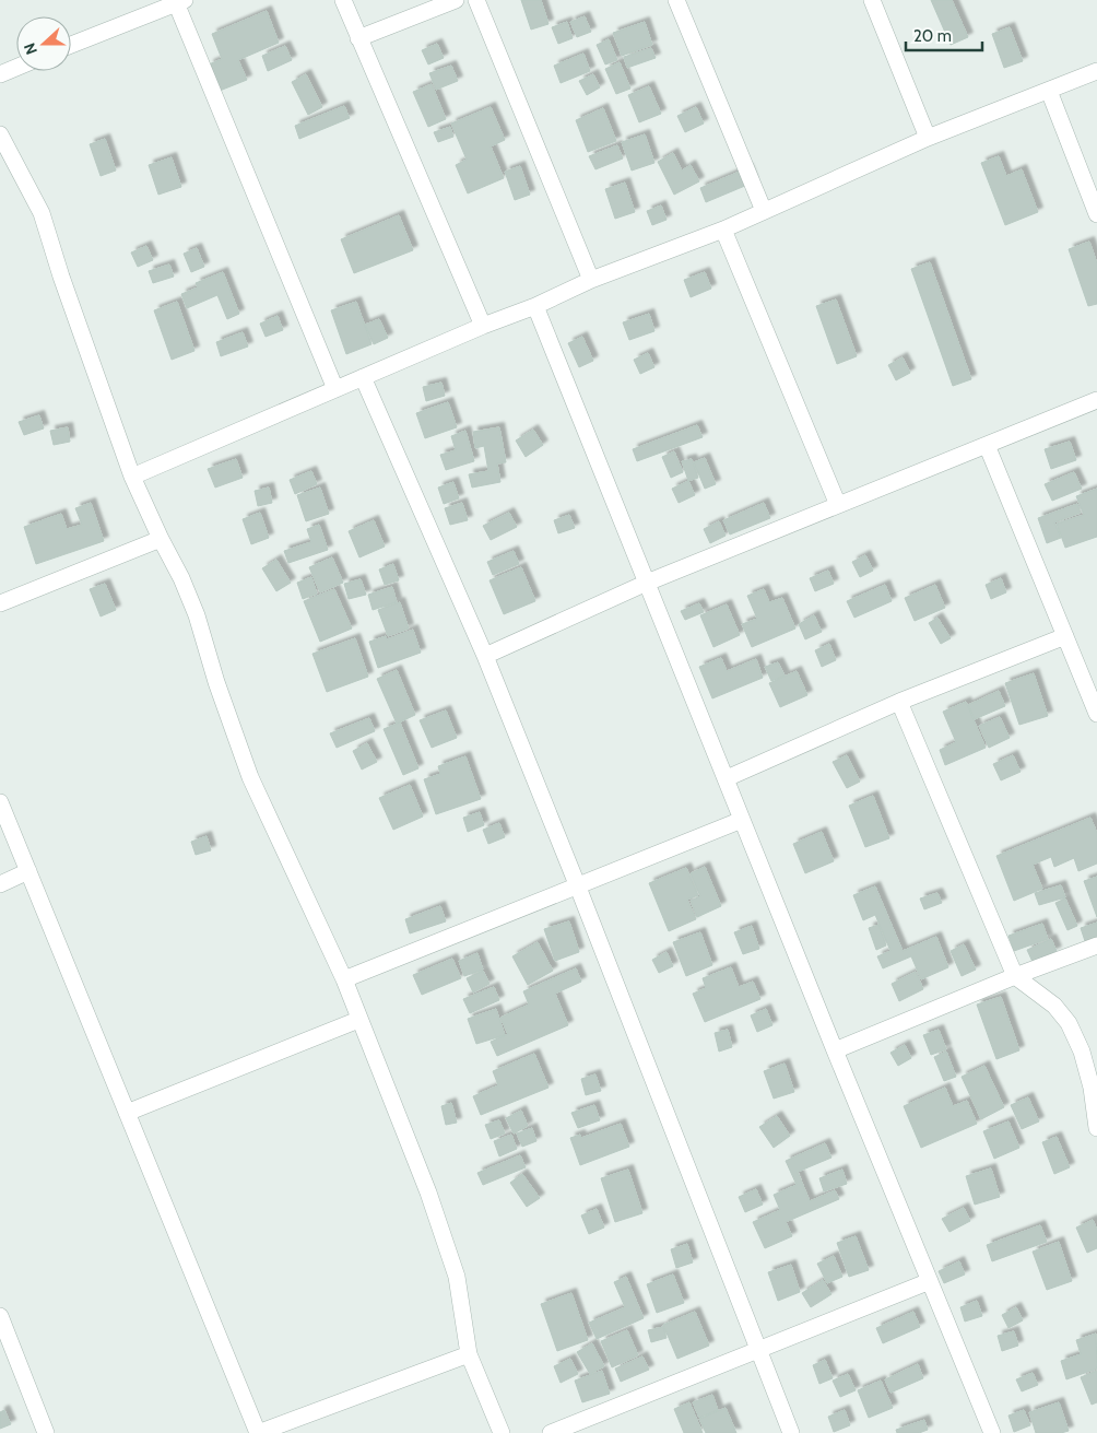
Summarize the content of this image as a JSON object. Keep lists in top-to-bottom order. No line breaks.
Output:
{"scale_bar":"20 m","north":"left"}
